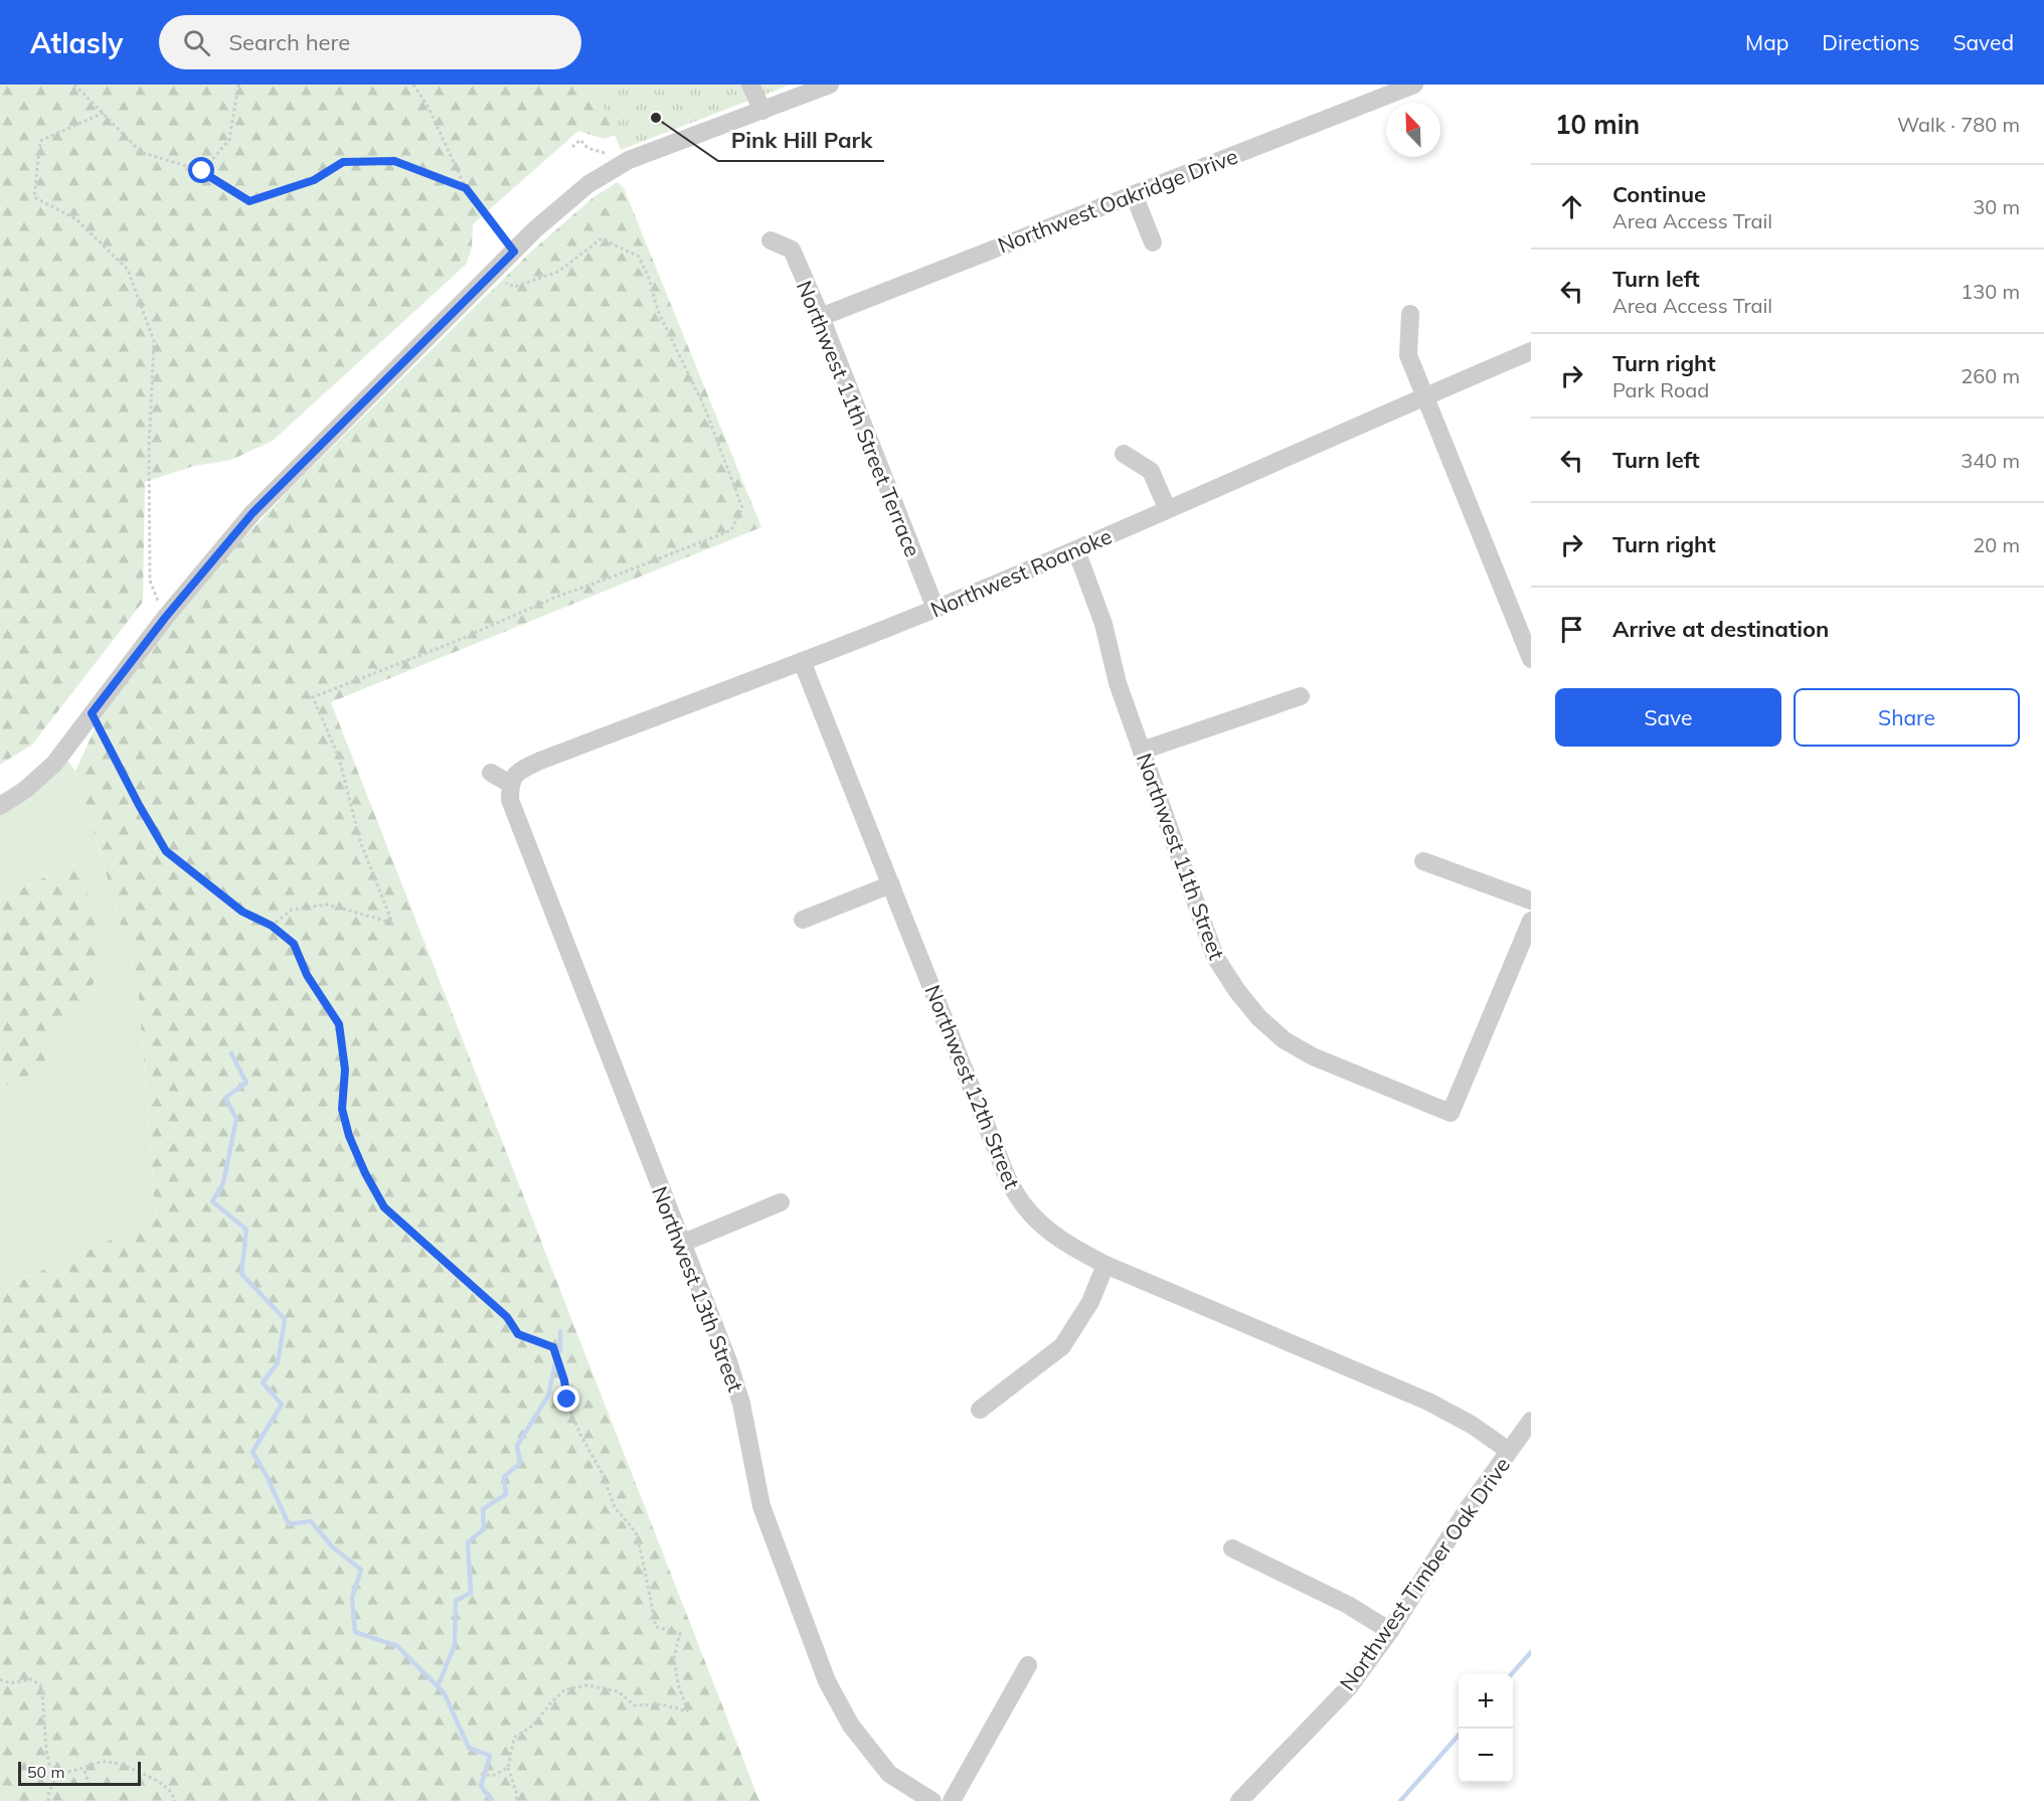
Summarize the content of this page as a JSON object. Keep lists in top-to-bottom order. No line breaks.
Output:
{"streets":{"street":["Northwest Oakridge Drive","Northwest 11th Street Terrace","Northwest Roanoke","Northwest 11th Street","Northwest 12th Street","Northwest 13th Street","Northwest Timber Oak Drive"]},"crossings":[["Northwest Oakridge Drive","Northwest 11th Street Terrace"],["Northwest 11th Street Terrace","Northwest Roanoke"],["Northwest Roanoke","Northwest 11th Street"],["Northwest Roanoke","Northwest 12th Street"],["Northwest Roanoke","Northwest 13th Street"],["Northwest 12th Street","Northwest Timber Oak Drive"]],"places":["Pink Hill Park"],"scale_bar":"50 m","north":"top left","page":{"header":"Atlasly","search":"Search here","nav":["Map","Directions","Saved"],"heading":["10 min","Walk · 780 m"],"list":[["Continue","Area Access Trail","30 m"],["Turn left","Area Access Trail","130 m"],["Turn right","Park Road","260 m"],["Turn left","340 m"],["Turn right","20 m"],"Arrive at destination"],"buttons":["Save","Share"],"map_buttons":["+","−"],"scale":"50 m"}}
